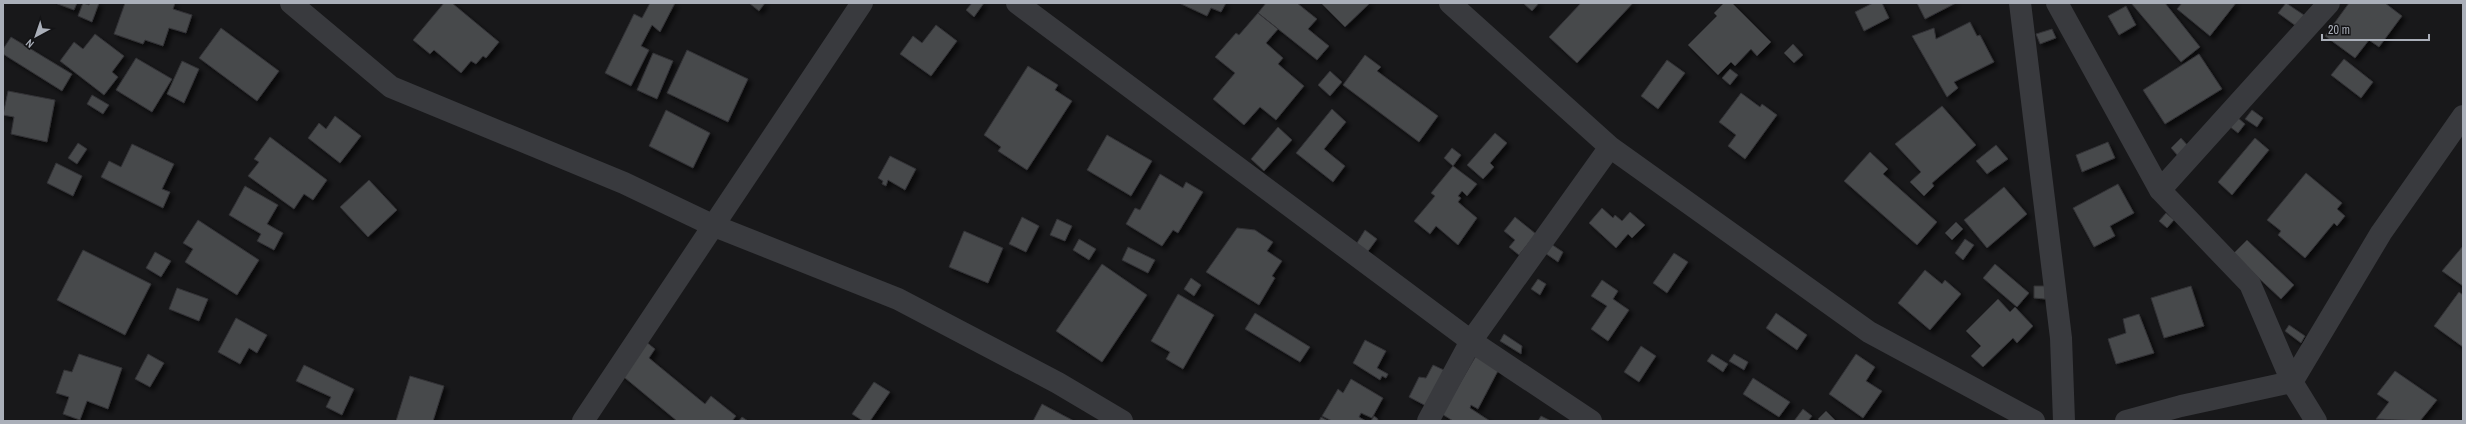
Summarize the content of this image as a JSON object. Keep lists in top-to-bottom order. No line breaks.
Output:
{"scale_bar":"20 m","north":"bottom left"}
